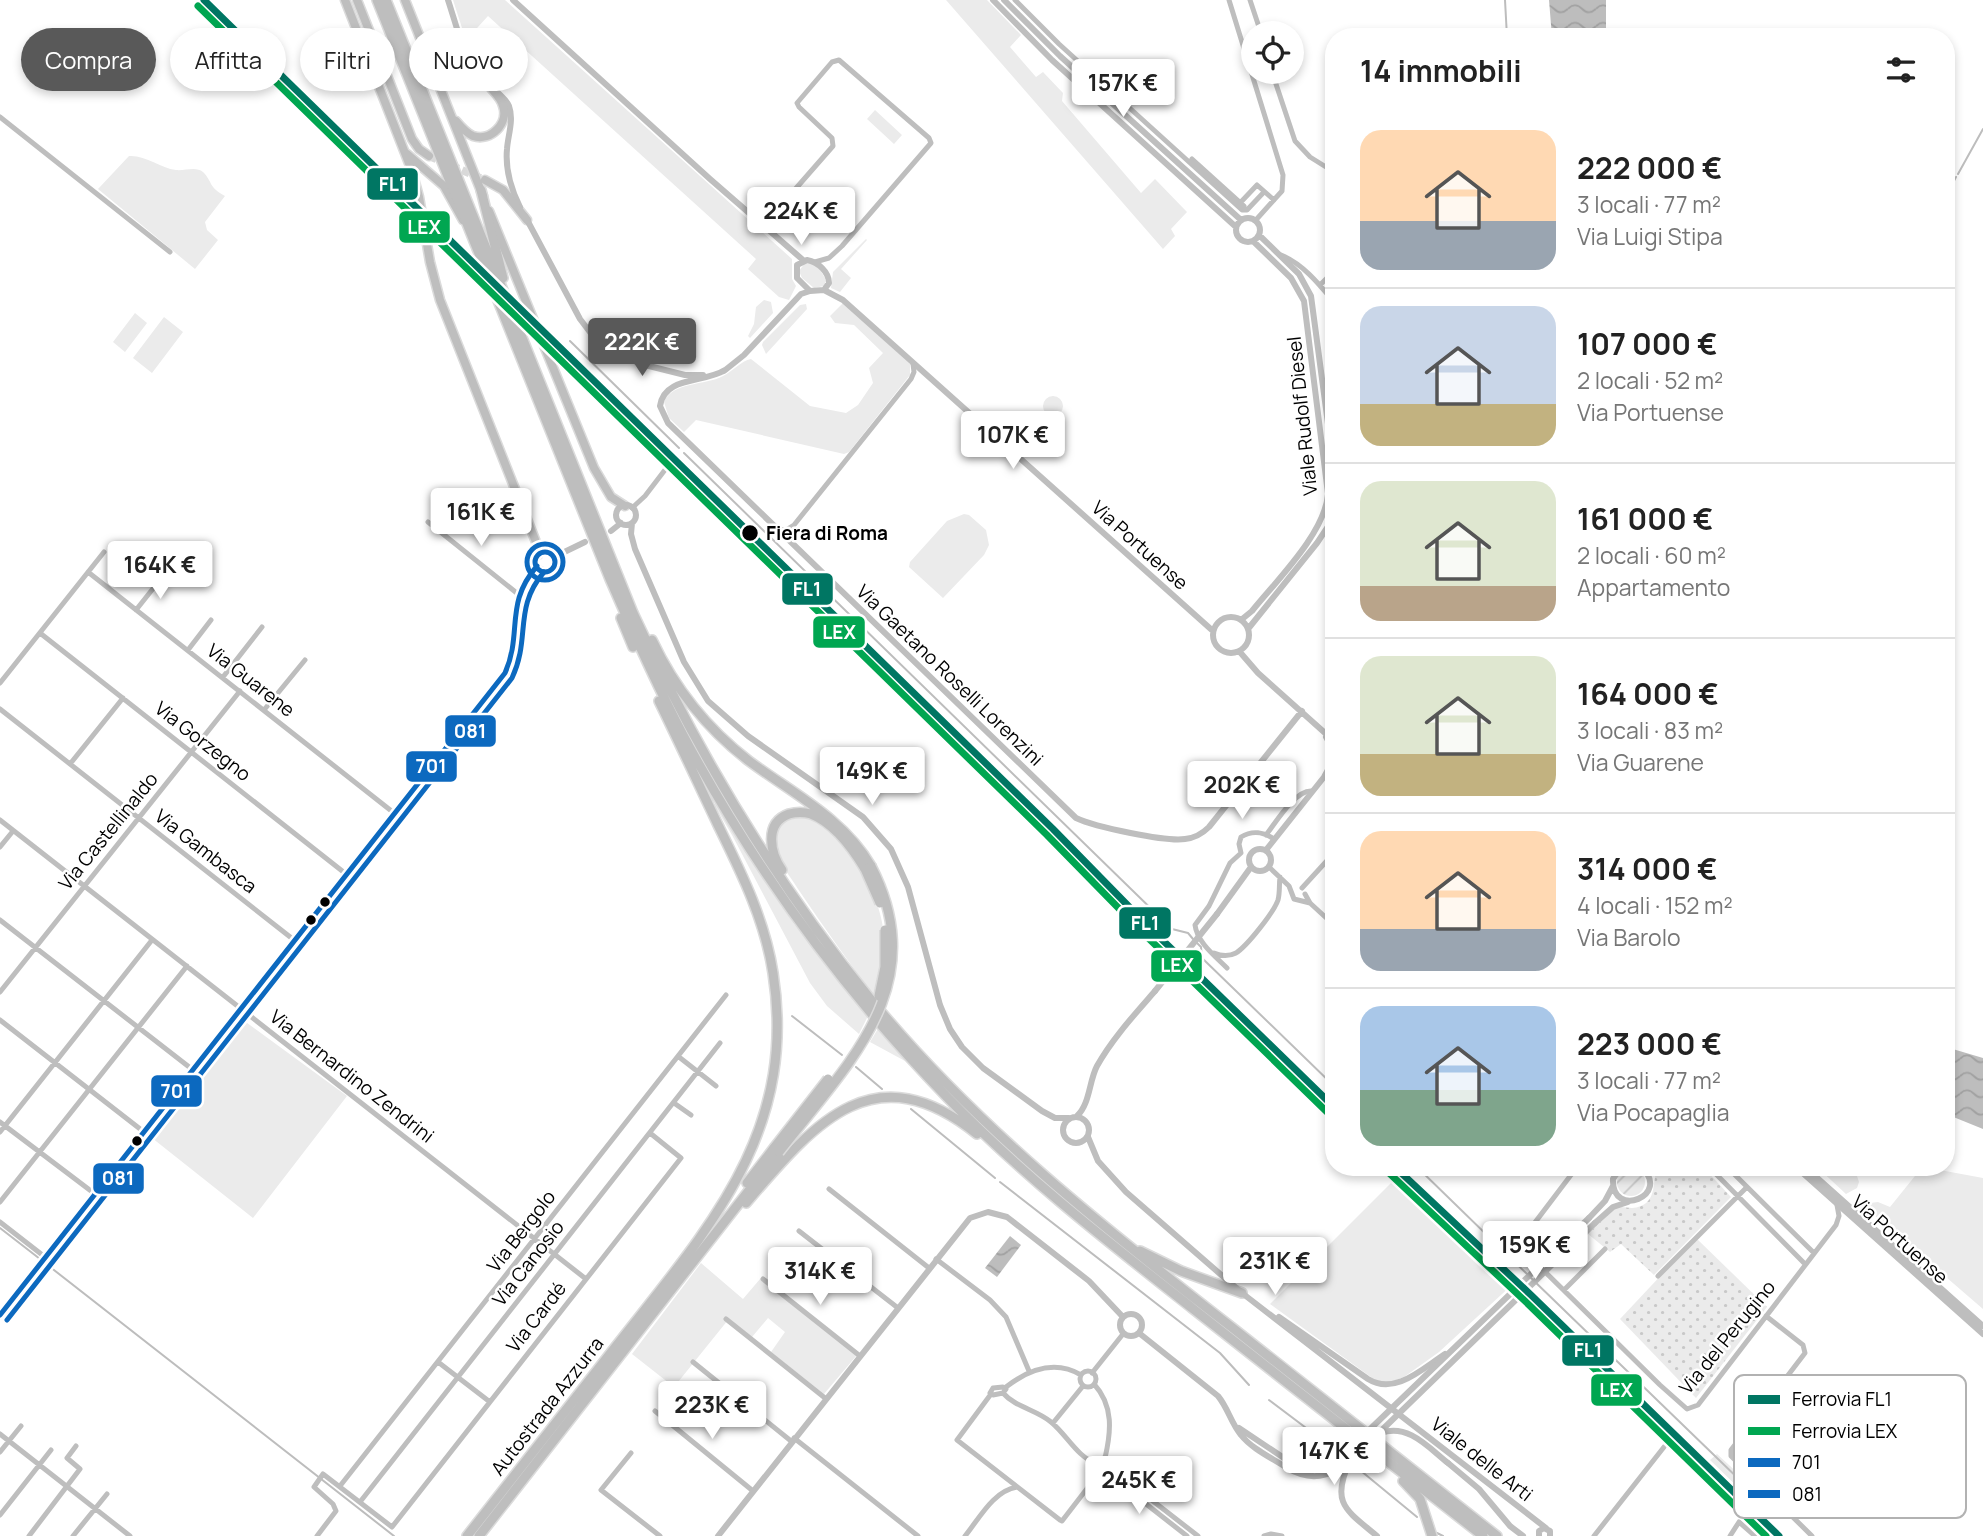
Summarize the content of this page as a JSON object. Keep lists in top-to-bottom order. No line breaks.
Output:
{"streets":{"highway":["Autostrada Azzurra"],"street":["Viale Rudolf Diesel","Via Portuense","Via Gaetano Roselli Lorenzini","Via Guarene","Via Gorzegno","Via Castellinaldo","Via Gambasca","Via Bernardino Zendrini","Via Bergolo","Via Canosio","Via Cardé","Via del Perugino","Viale delle Arti"]},"crossings":[["Viale Rudolf Diesel","Via Portuense"],["Via Guarene","Via Castellinaldo"],["Via Gorzegno","Via Castellinaldo"],["Via Castellinaldo","Via Gambasca"],["Via Castellinaldo","Via Bernardino Zendrini"],["Via Bernardino Zendrini","Via Bergolo"],["Via Bernardino Zendrini","Via Canosio"],["Via Bernardino Zendrini","Via Cardé"],["Via Canosio","Via Cardé"]],"places":["Fiera di Roma"],"lines":["rail line FL1","rail line LEX","transit line 081","transit line 701"],"legend":["Ferrovia FL1","Ferrovia LEX","701","081"],"page":{"chip":["Compra","Affitta","Filtri","Nuovo"],"heading":"14 immobili","price":["157K €","224K €","222K €","107K €","161K €","164K €","149K €","202K €","159K €","231K €","314K €","223K €","147K €","245K €"],"list":[{"name":"222 000 €","note":"3 locali · 77 m² · Via Luigi Stipa"},{"name":"107 000 €","note":"2 locali · 52 m² · Via Portuense"},{"name":"161 000 €","note":"2 locali · 60 m² · Appartamento"},{"name":"164 000 €","note":"3 locali · 83 m² · Via Guarene"},{"name":"314 000 €","note":"4 locali · 152 m² · Via Barolo"},{"name":"223 000 €","note":"3 locali · 77 m² · Via Pocapaglia"}]}}
